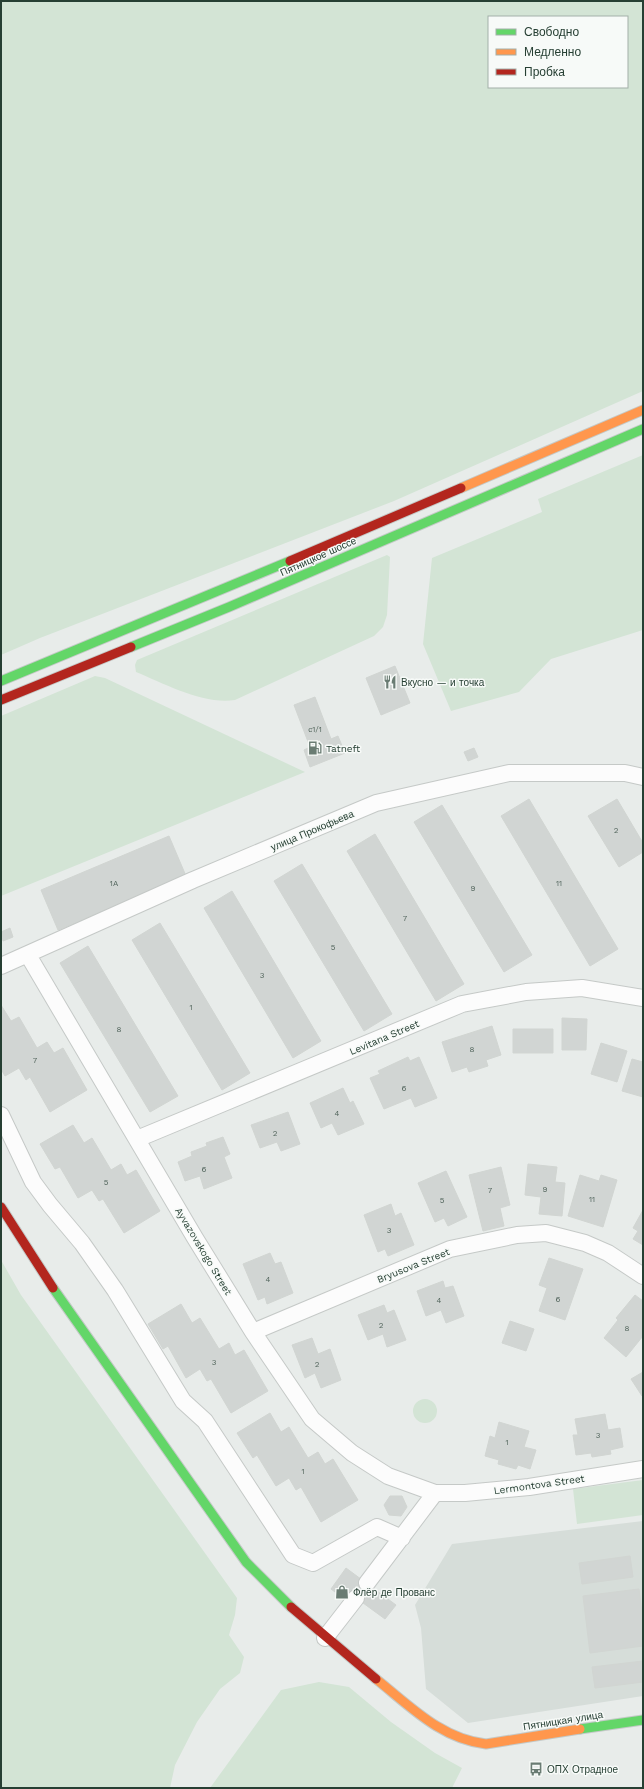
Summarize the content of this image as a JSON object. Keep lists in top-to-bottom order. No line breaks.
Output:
{"streets":{"main road":["Пятницкое шоссе","Пятницкая улица"],"street":["улица Прокофьева","Levitana Street","Ayvazovskogo Street","Bryusova Street","Lermontova Street"]},"crossings":[["улица Прокофьева","Ayvazovskogo Street"],["Levitana Street","Ayvazovskogo Street"],["Ayvazovskogo Street","Bryusova Street"],["Ayvazovskogo Street","Lermontova Street"]],"places":{"restaurant":["Вкусно — и точка"],"fuel station":["Tatneft"],"shop":["Флёр де Прованс"],"bus stop":["ОПХ Отрадное"]},"house_numbers":["с1/1","2","1A","11","9","7","5","3","1","8","8","7","6","4","2","6","5","9","7","11","5","3","4","6","4","2","8","3","2","3","1","1"],"legend":["Свободно","Медленно","Пробка"]}
